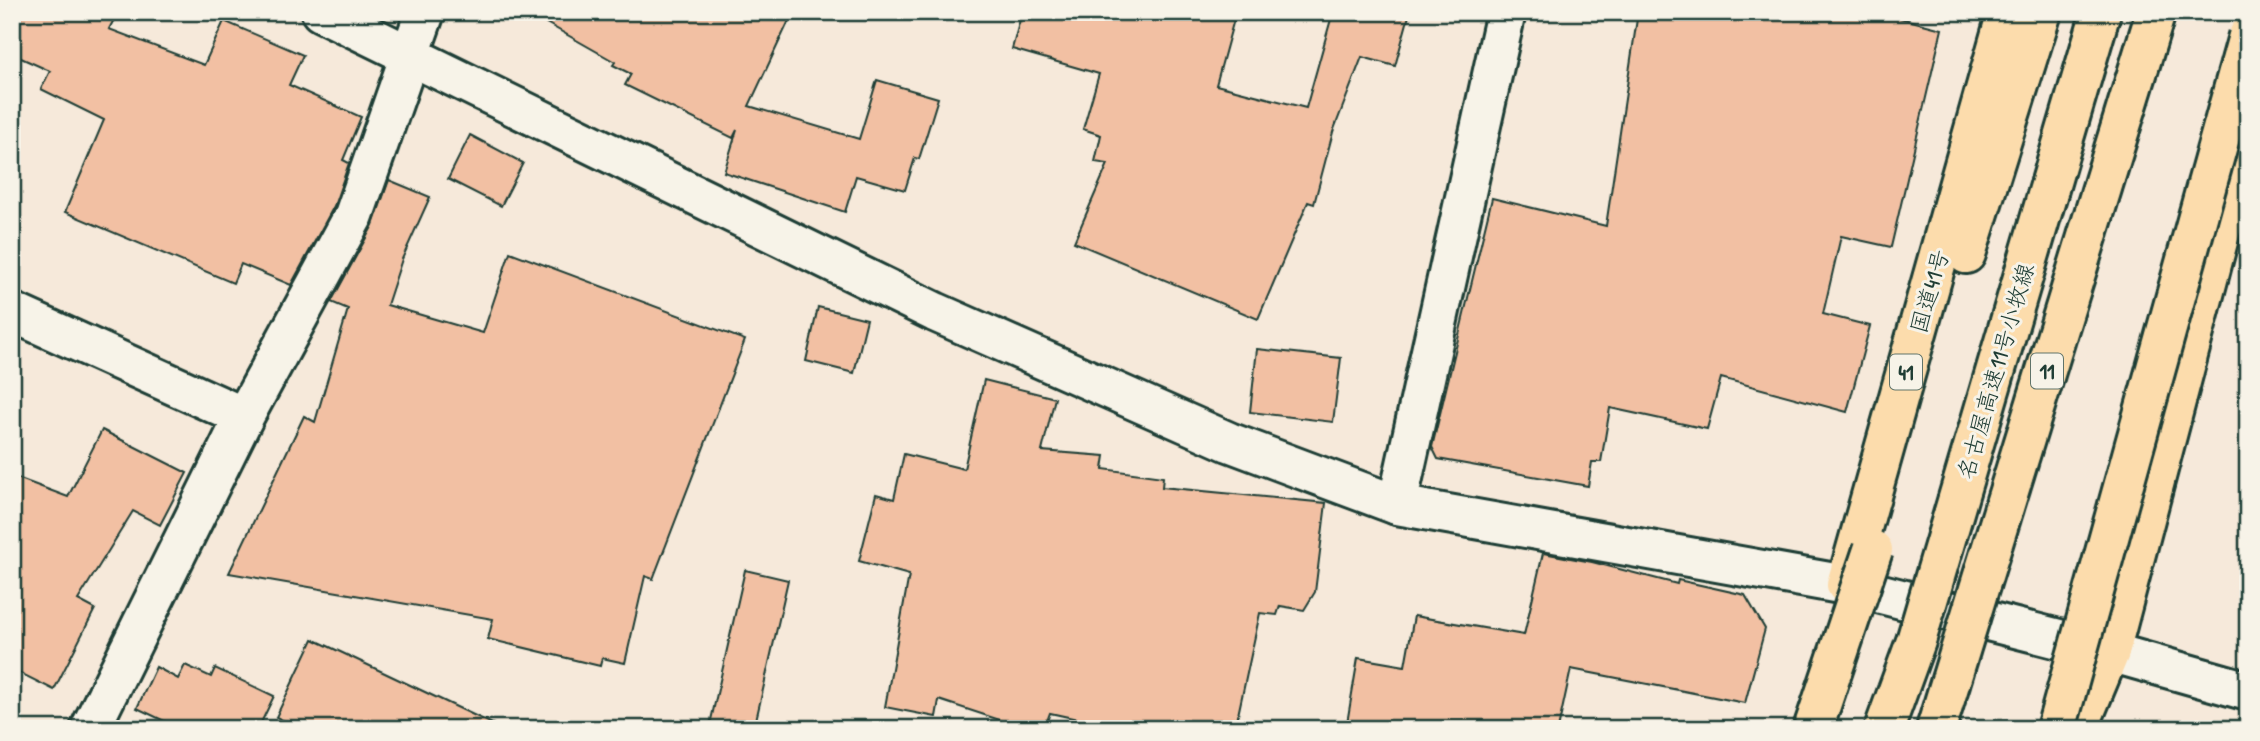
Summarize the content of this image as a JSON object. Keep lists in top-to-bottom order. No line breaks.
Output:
{"streets":{"highway":["国道41号","名古屋高速11号小牧線","11","41"]}}
